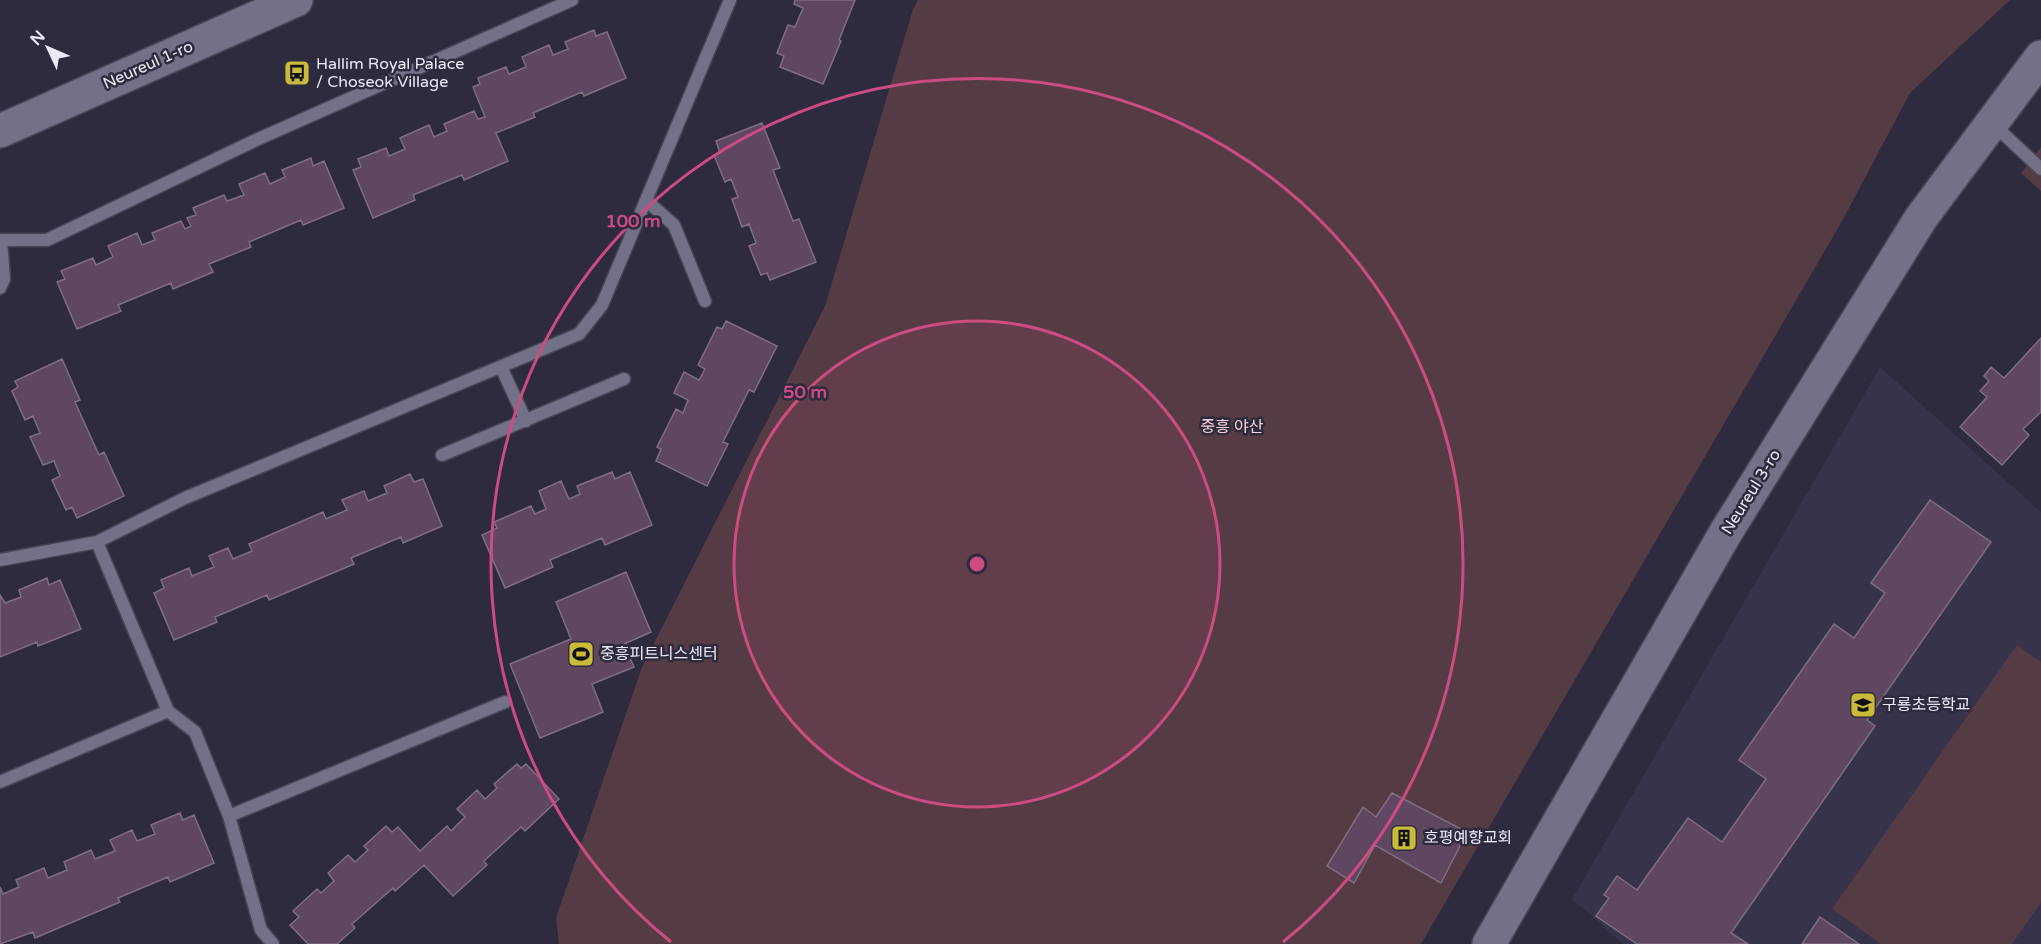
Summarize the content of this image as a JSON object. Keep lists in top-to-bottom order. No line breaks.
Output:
{"streets":{"street":["Neureul 1-ro","Neureul 3-ro"]},"parks":["중흥 야산"],"places":{"bus stop":["Hallim Royal Palace / Choseok Village"],"sports":["중흥피트니스센터"],"school or university":["구룡초등학교"],"building":["호평예향교회"]},"north":"top left","rings":["100 m","50 m"]}
